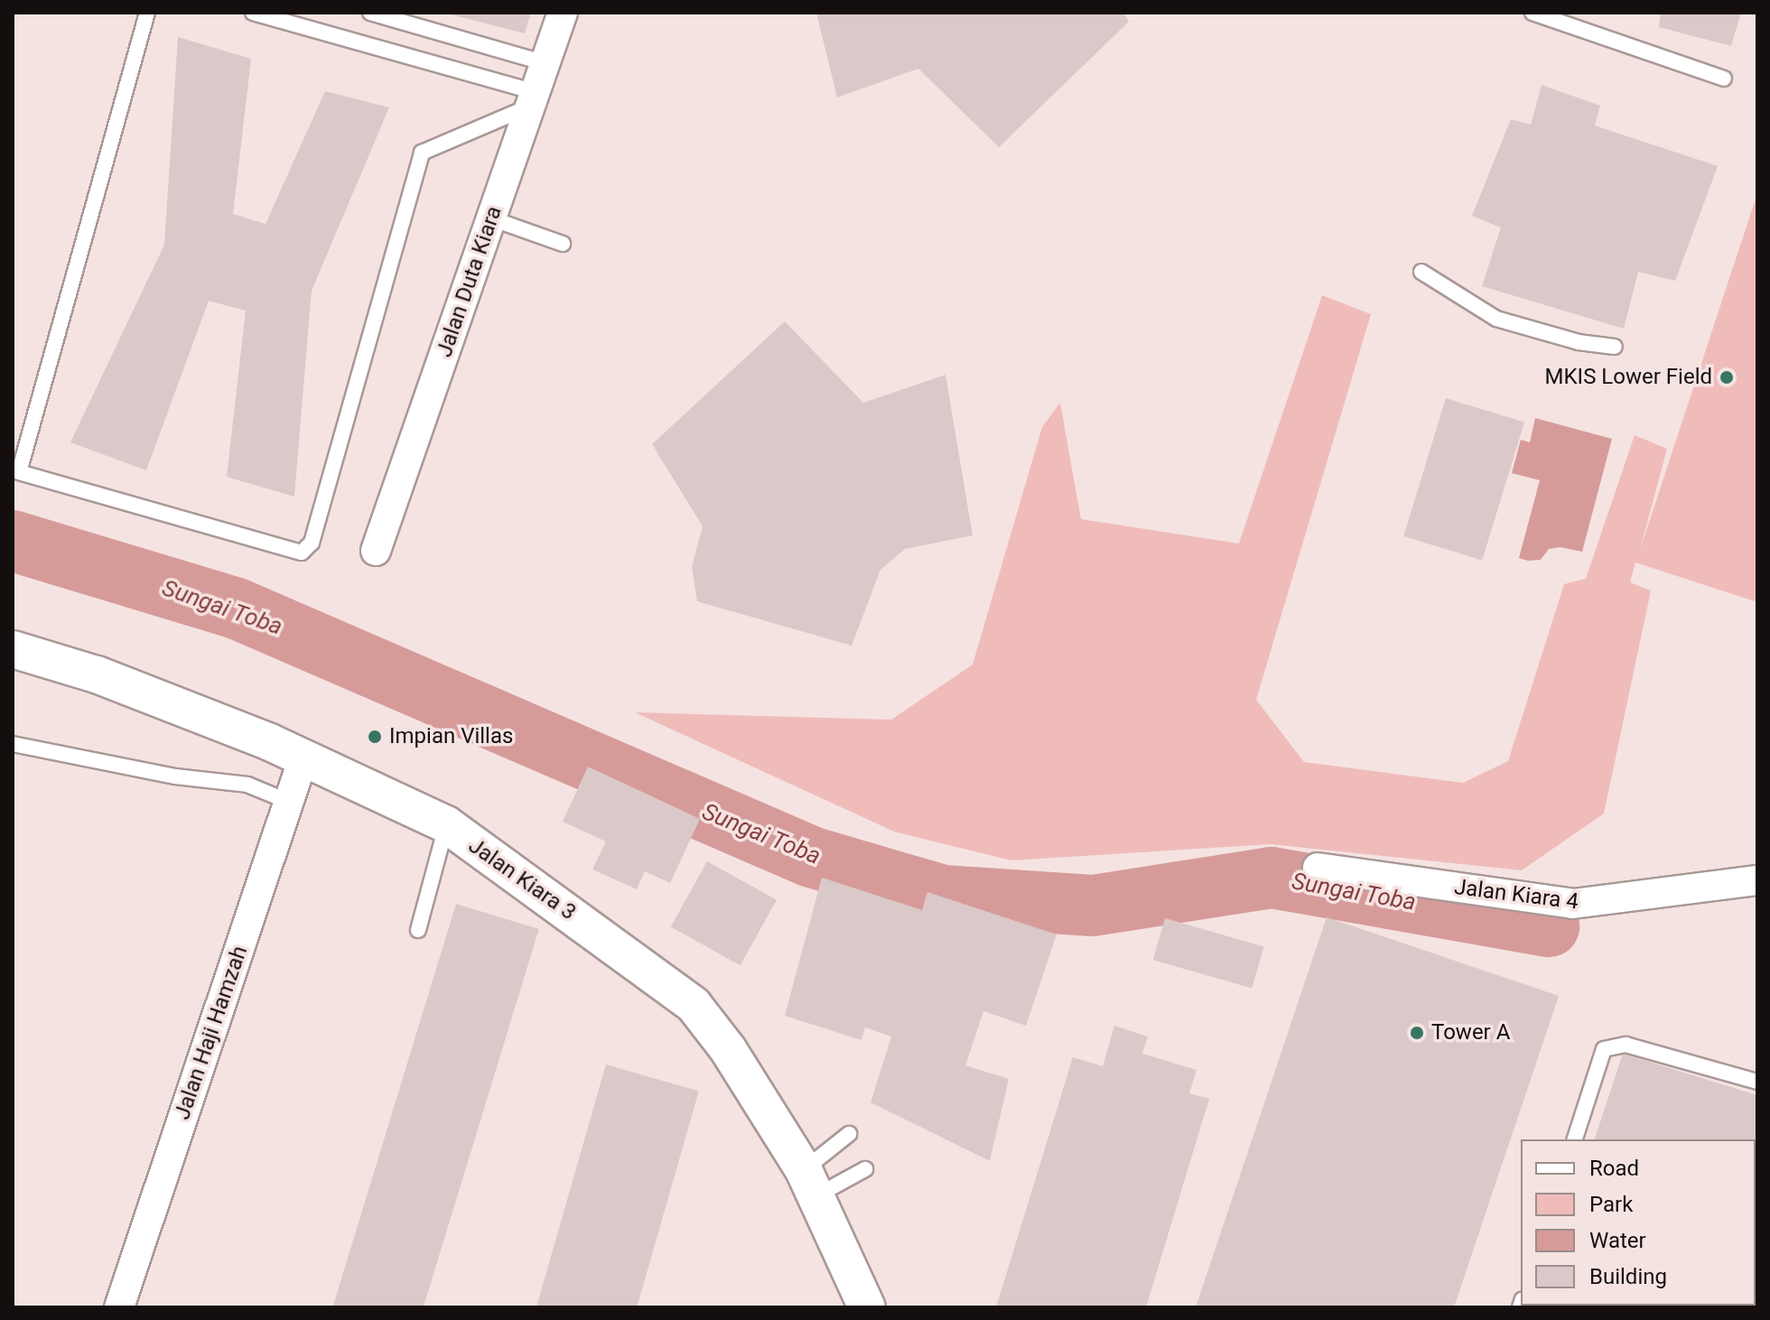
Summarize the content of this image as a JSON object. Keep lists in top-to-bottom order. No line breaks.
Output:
{"streets":{"street":["Jalan Duta Kiara","Jalan Kiara 3","Jalan Kiara 4","Jalan Haji Hamzah"]},"crossings":[["Jalan Kiara 3","Jalan Haji Hamzah"]],"water":["Sungai Toba"],"places":["MKIS Lower Field","Impian Villas","Tower A"],"legend":["Road","Park","Water","Building"]}
